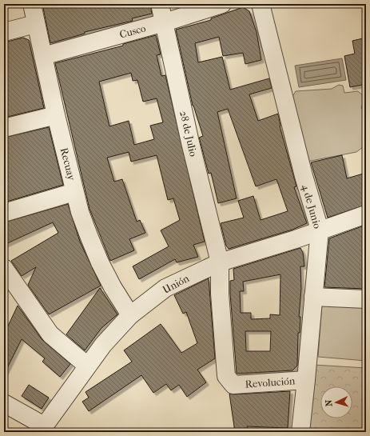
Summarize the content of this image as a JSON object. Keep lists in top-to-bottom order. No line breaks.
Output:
{"streets":{"street":["Cusco","28 de Julio","Recuay","4 de Junio","Unión","Revolución"]},"crossings":[["Cusco","28 de Julio"],["Cusco","Recuay"],["28 de Julio","Unión"],["28 de Julio","Revolución"],["Recuay","Unión"],["4 de Junio","Unión"],["4 de Junio","Revolución"]],"north":"left"}
